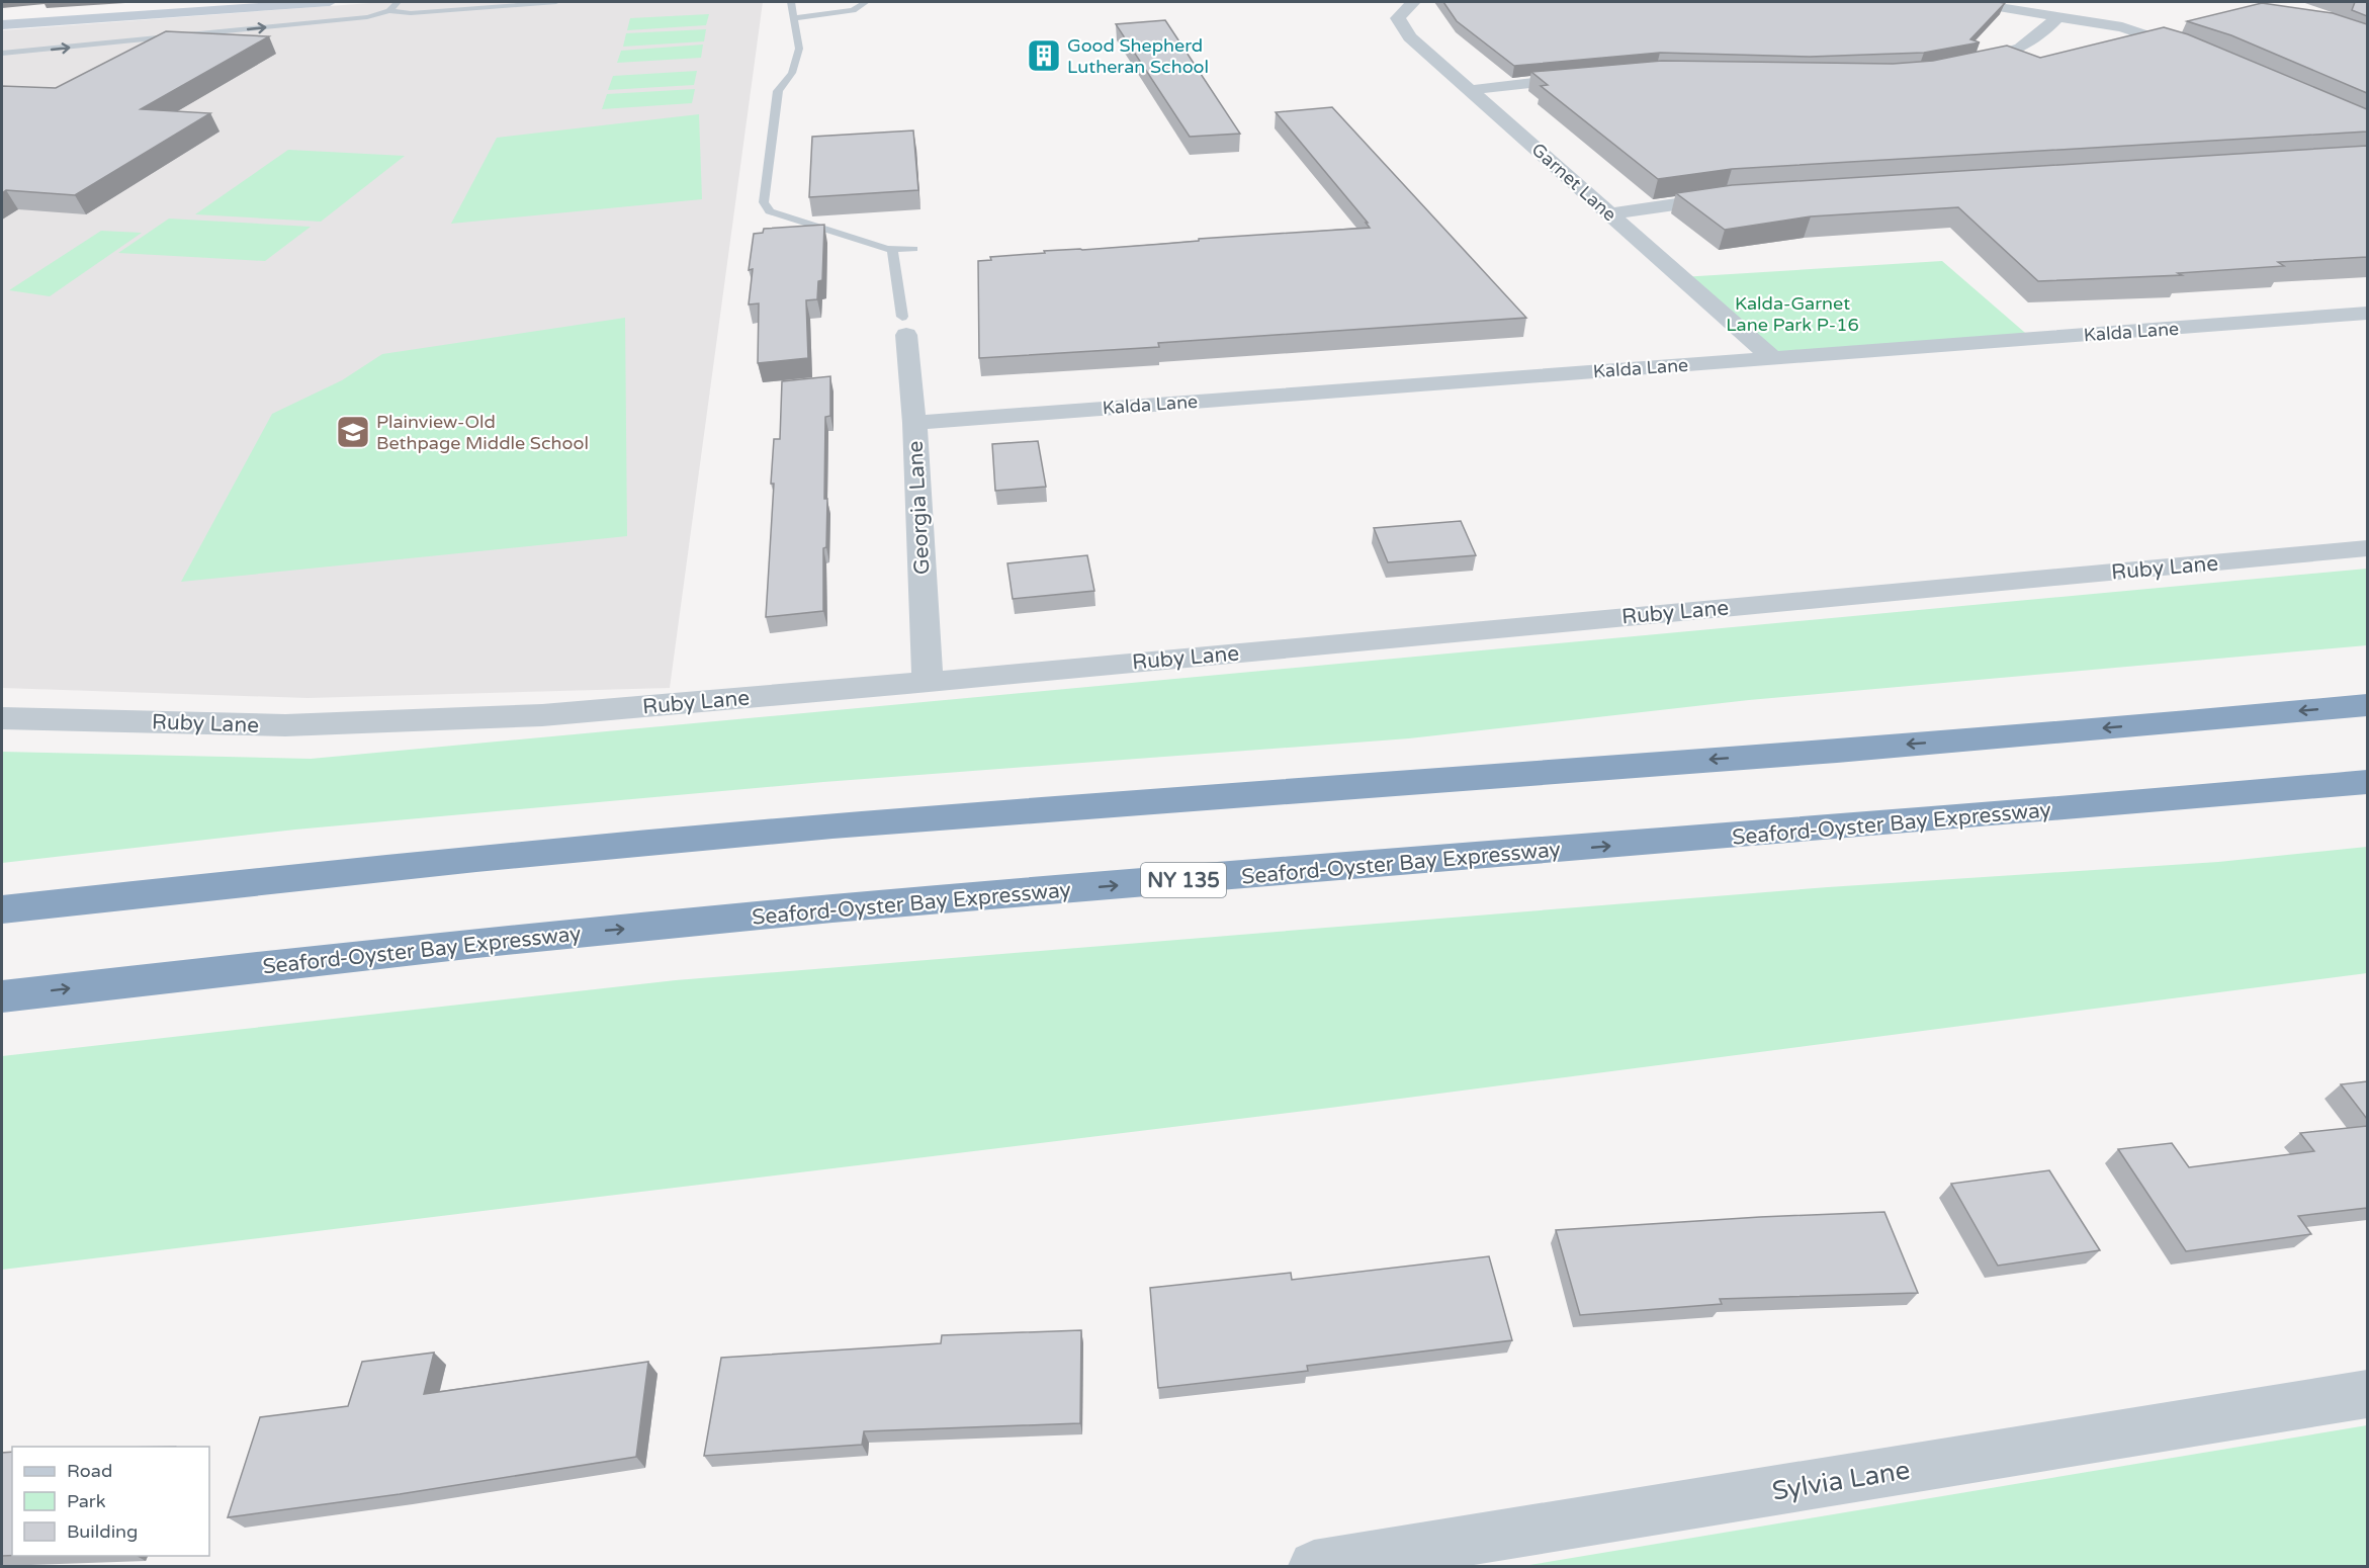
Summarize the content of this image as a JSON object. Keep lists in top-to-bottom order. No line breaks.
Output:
{"streets":{"highway":["Seaford-Oyster Bay Expressway","NY 135"],"street":["Garnet Lane","Kalda Lane","Georgia Lane","Ruby Lane","Sylvia Lane"]},"crossings":[["Garnet Lane","Kalda Lane"],["Kalda Lane","Georgia Lane"],["Georgia Lane","Ruby Lane"]],"parks":["Kalda-Garnet Lane Park P-16"],"places":{"building":["Good Shepherd Lutheran School"],"school or university":["Plainview-Old Bethpage Middle School"]},"legend":["Road","Park","Building"]}
